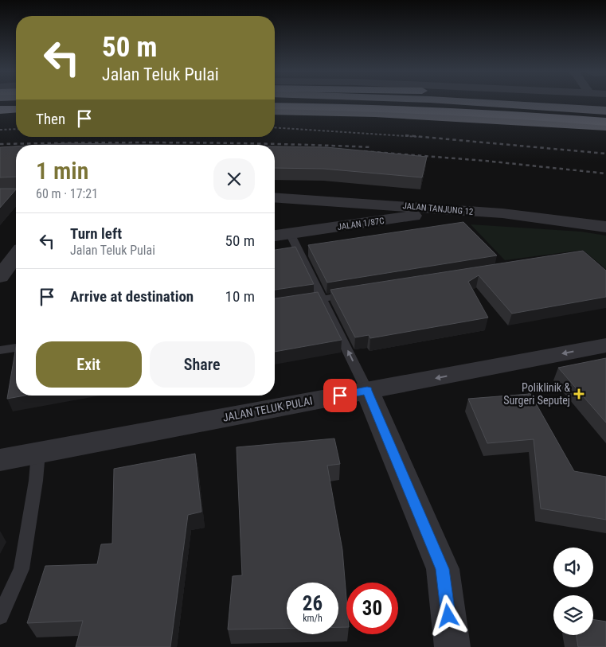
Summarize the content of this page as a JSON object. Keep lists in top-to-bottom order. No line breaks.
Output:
{"streets":{"street":["JALAN TANJUNG 12","JALAN 1/87C","JALAN TELUK PULAI"]},"crossings":[["JALAN TANJUNG 12","JALAN 1/87C"]],"one_way":["JALAN TELUK PULAI"],"places":{"health":["Poliklinik & Surgeri Seputej"]},"page":{"turn":["50 m","Jalan Teluk Pulai"],"then":"Then","heading":["1 min","60 m · 17:21"],"list":[{"name":"Turn left","note":"Jalan Teluk Pulai","value":"50 m"},{"name":"Arrive at destination","value":"10 m"}],"buttons":["Exit","Share"],"speed":"26 km/h","limit":"30"}}
